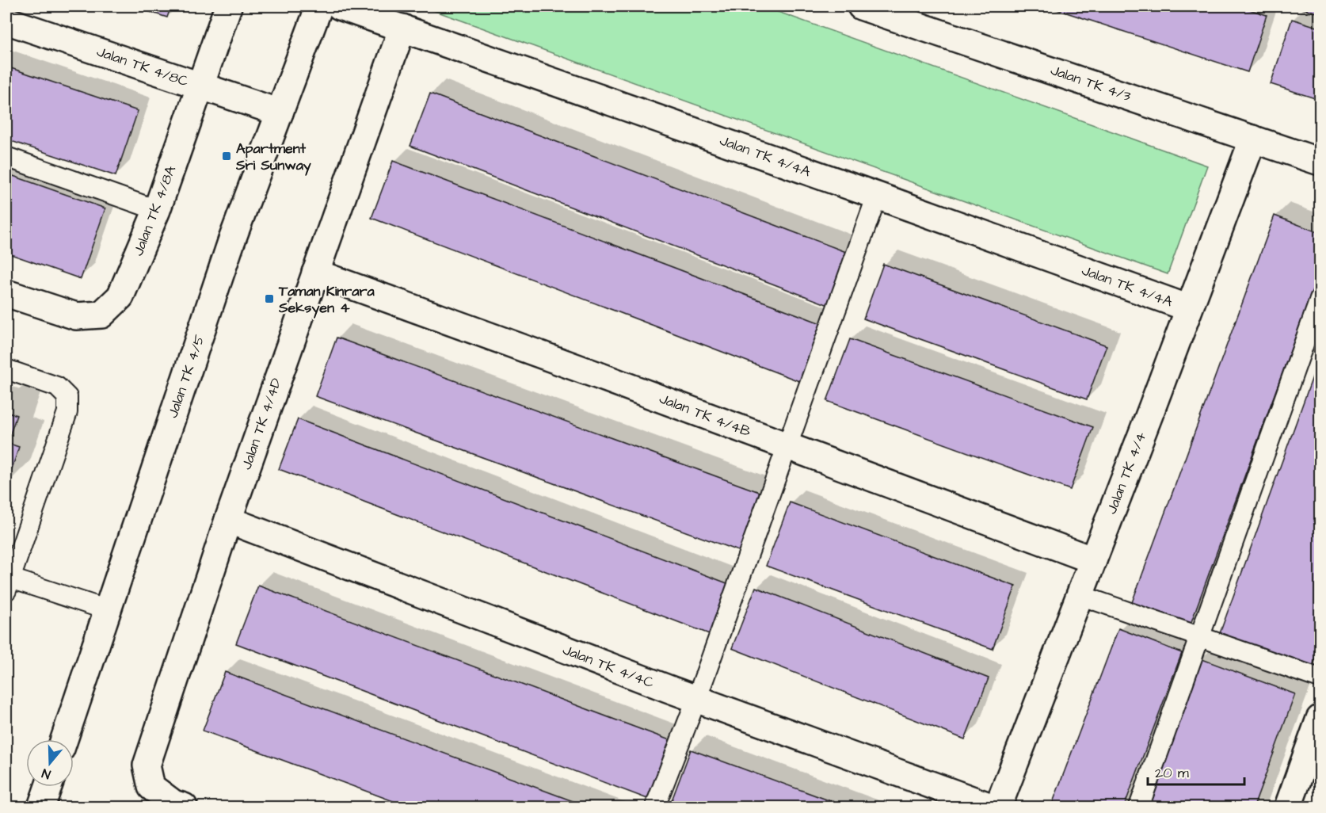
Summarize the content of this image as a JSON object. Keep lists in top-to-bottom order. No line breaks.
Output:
{"streets":{"street":["Jalan TK 4/8C","Jalan TK 4/3","Jalan TK 4/4A","Jalan TK 4/8A","Jalan TK 4/5","Jalan TK 4/4B","Jalan TK 4/4D","Jalan TK 4/4","Jalan TK 4/4C"]},"crossings":[["Jalan TK 4/8C","Jalan TK 4/8A"],["Jalan TK 4/8C","Jalan TK 4/5"],["Jalan TK 4/3","Jalan TK 4/4"],["Jalan TK 4/4A","Jalan TK 4/4D"],["Jalan TK 4/4A","Jalan TK 4/4"],["Jalan TK 4/4B","Jalan TK 4/4D"],["Jalan TK 4/4B","Jalan TK 4/4"],["Jalan TK 4/4D","Jalan TK 4/4C"]],"places":{"transit":["Apartment Sri Sunway","Taman Kinrara Seksyen 4"]},"scale_bar":"20 m","north":"bottom"}
